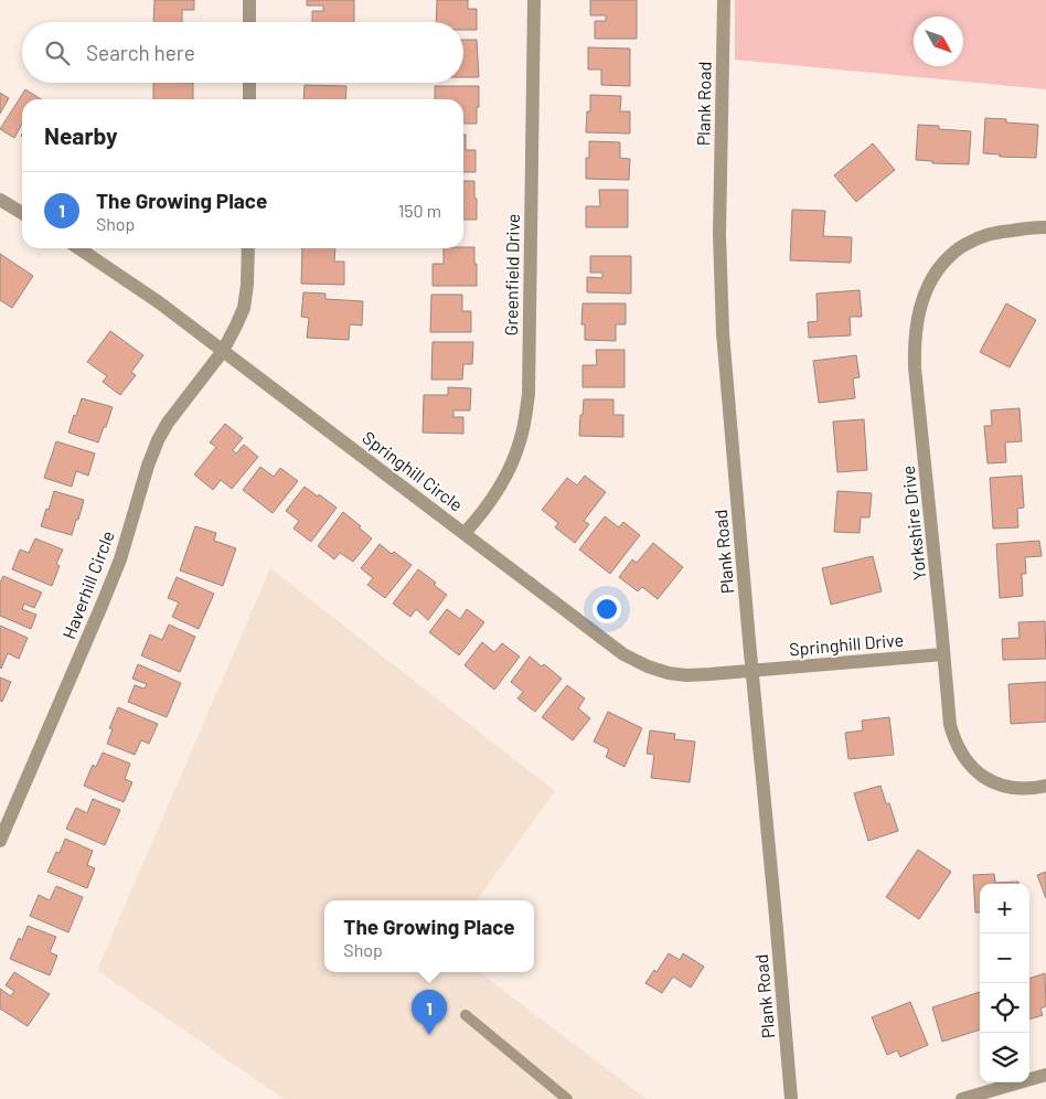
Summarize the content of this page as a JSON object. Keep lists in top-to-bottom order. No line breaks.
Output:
{"streets":{"street":["Plank Road","Greenfield Drive","Springhill Circle","Yorkshire Drive","Haverhill Circle","Springhill Drive"]},"crossings":[["Plank Road","Springhill Circle"],["Plank Road","Springhill Drive"],["Greenfield Drive","Springhill Circle"],["Springhill Circle","Haverhill Circle"],["Springhill Circle","Springhill Drive"],["Yorkshire Drive","Springhill Drive"]],"north":"bottom right","page":{"search":"Search here","heading":"Nearby","list":[{"mark":"1","name":"The Growing Place","note":"Shop","value":"150 m"}],"map_buttons":["+","−"],"popup":["The Growing Place","Shop"],"pins":"1"}}
